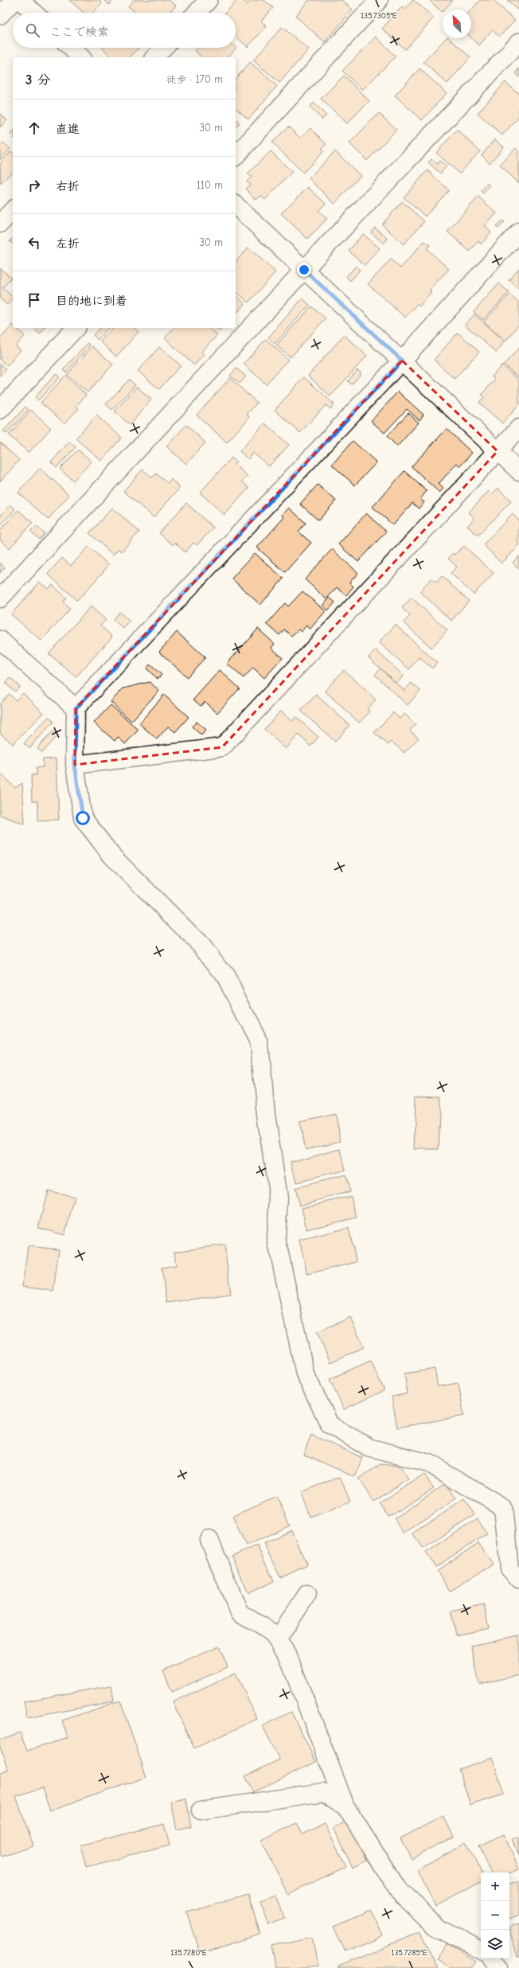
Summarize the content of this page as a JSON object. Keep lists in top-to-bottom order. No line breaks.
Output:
{"north":"top left","page":{"search":"ここで検索","heading":["3 分","徒歩 · 170 m"],"list":[["直進","30 m"],["右折","110 m"],["左折","30 m"],"目的地に到着"],"map_buttons":["+","−"]},"coordinates":["135.7305°E","135.7280°E","135.7285°E"]}
